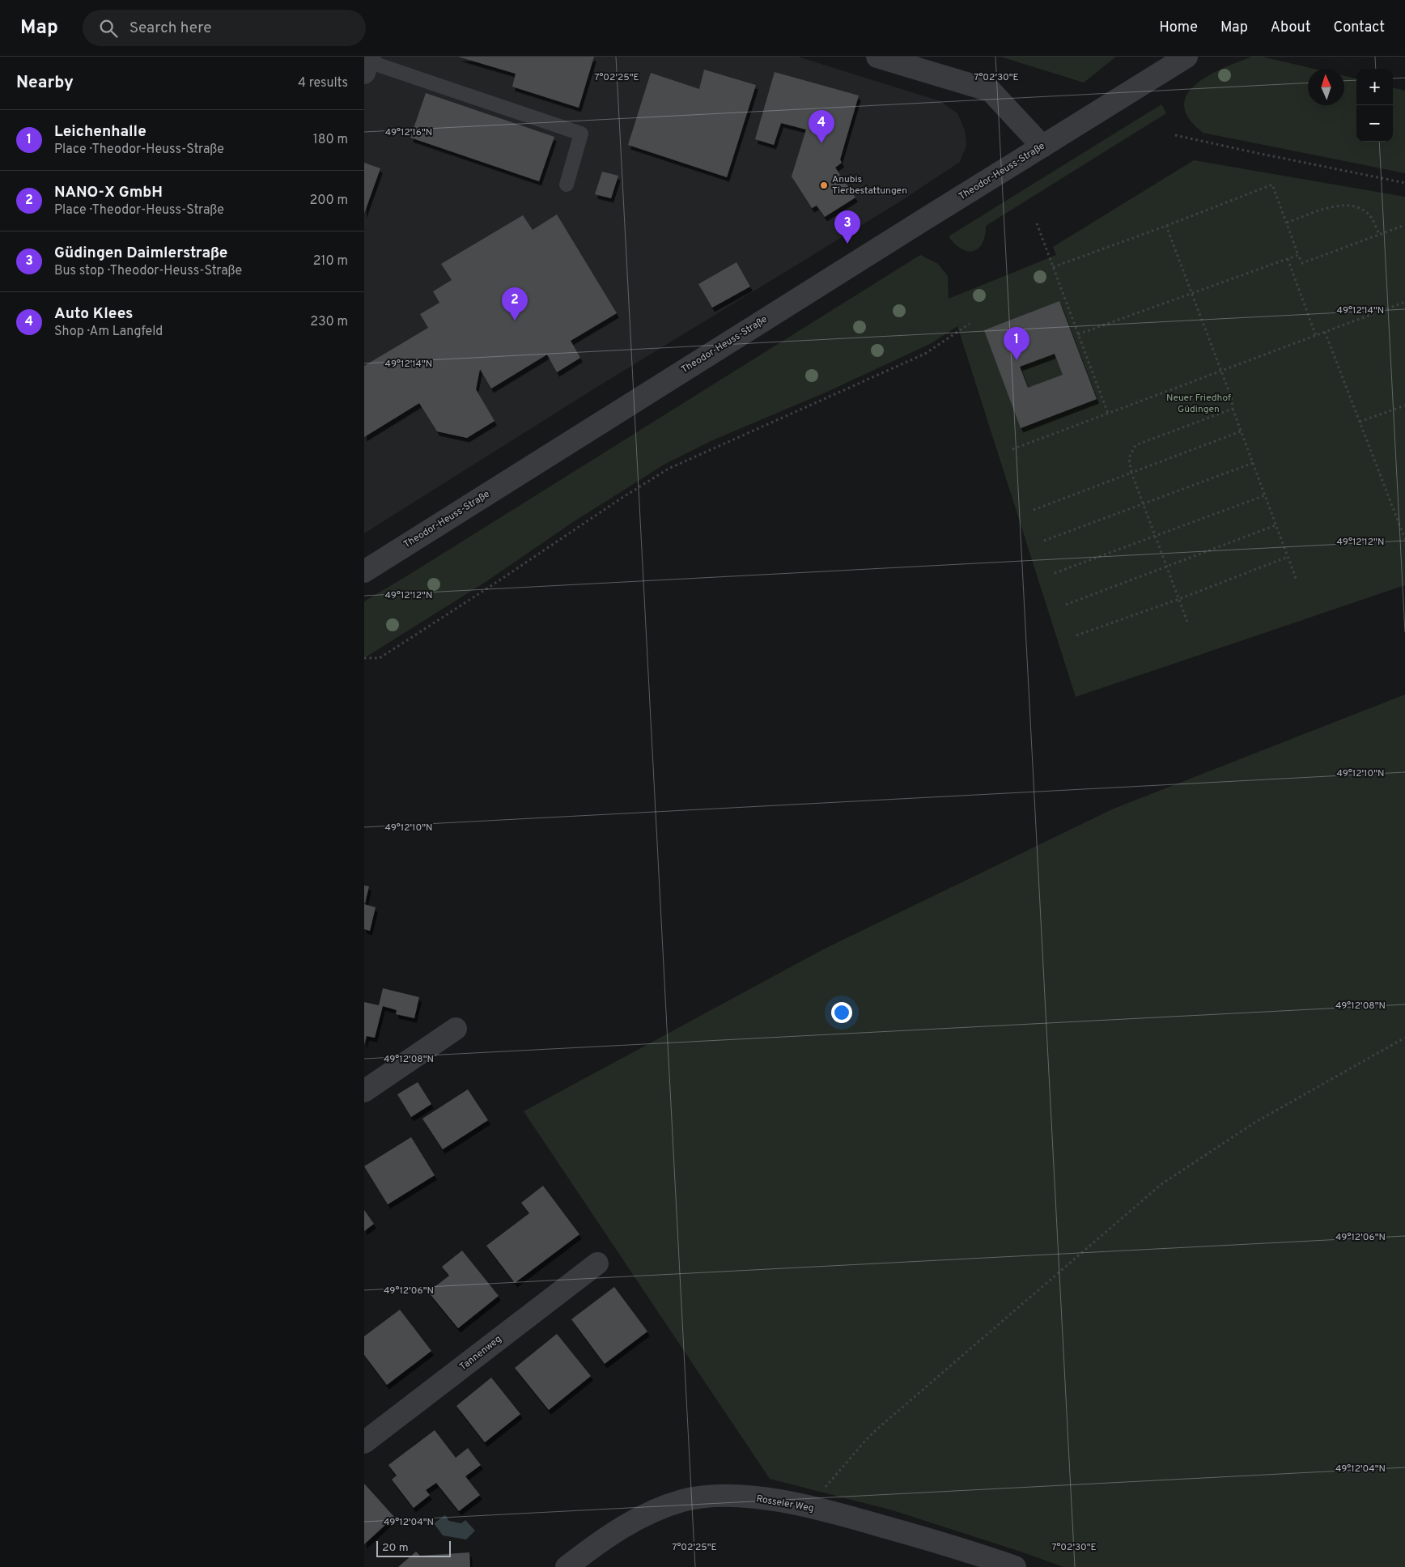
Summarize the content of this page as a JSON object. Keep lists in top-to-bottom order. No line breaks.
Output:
{"streets":{"street":["Theodor-Heuss-Straße","Tannenweg","Rosseler Weg"]},"parks":["Neuer Friedhof Güdingen"],"places":["Anubis Tierbestattungen"],"scale_bar":"20 m","north":"top","page":{"header":"Map","search":"Search here","nav":["Home","Map","About","Contact"],"heading":["Nearby","4 results"],"map_buttons":["+","−"],"list":[{"mark":"1","name":"Leichenhalle","note":"Place · Theodor-Heuss-Straße","value":"180 m"},{"mark":"2","name":"NANO-X GmbH","note":"Place · Theodor-Heuss-Straße","value":"200 m"},{"mark":"3","name":"Güdingen Daimlerstraße","note":"Bus stop · Theodor-Heuss-Straße","value":"210 m"},{"mark":"4","name":"Auto Klees","note":"Shop · Am Langfeld","value":"230 m"}],"pins":["4","3","2","1"],"scale":"20 m"},"coordinates":["7°02'25\"E","7°02'30\"E","49°12'16\"N","49°12'14\"N","49°12'12\"N","49°12'10\"N","49°12'08\"N","49°12'06\"N","49°12'04\"N"]}
